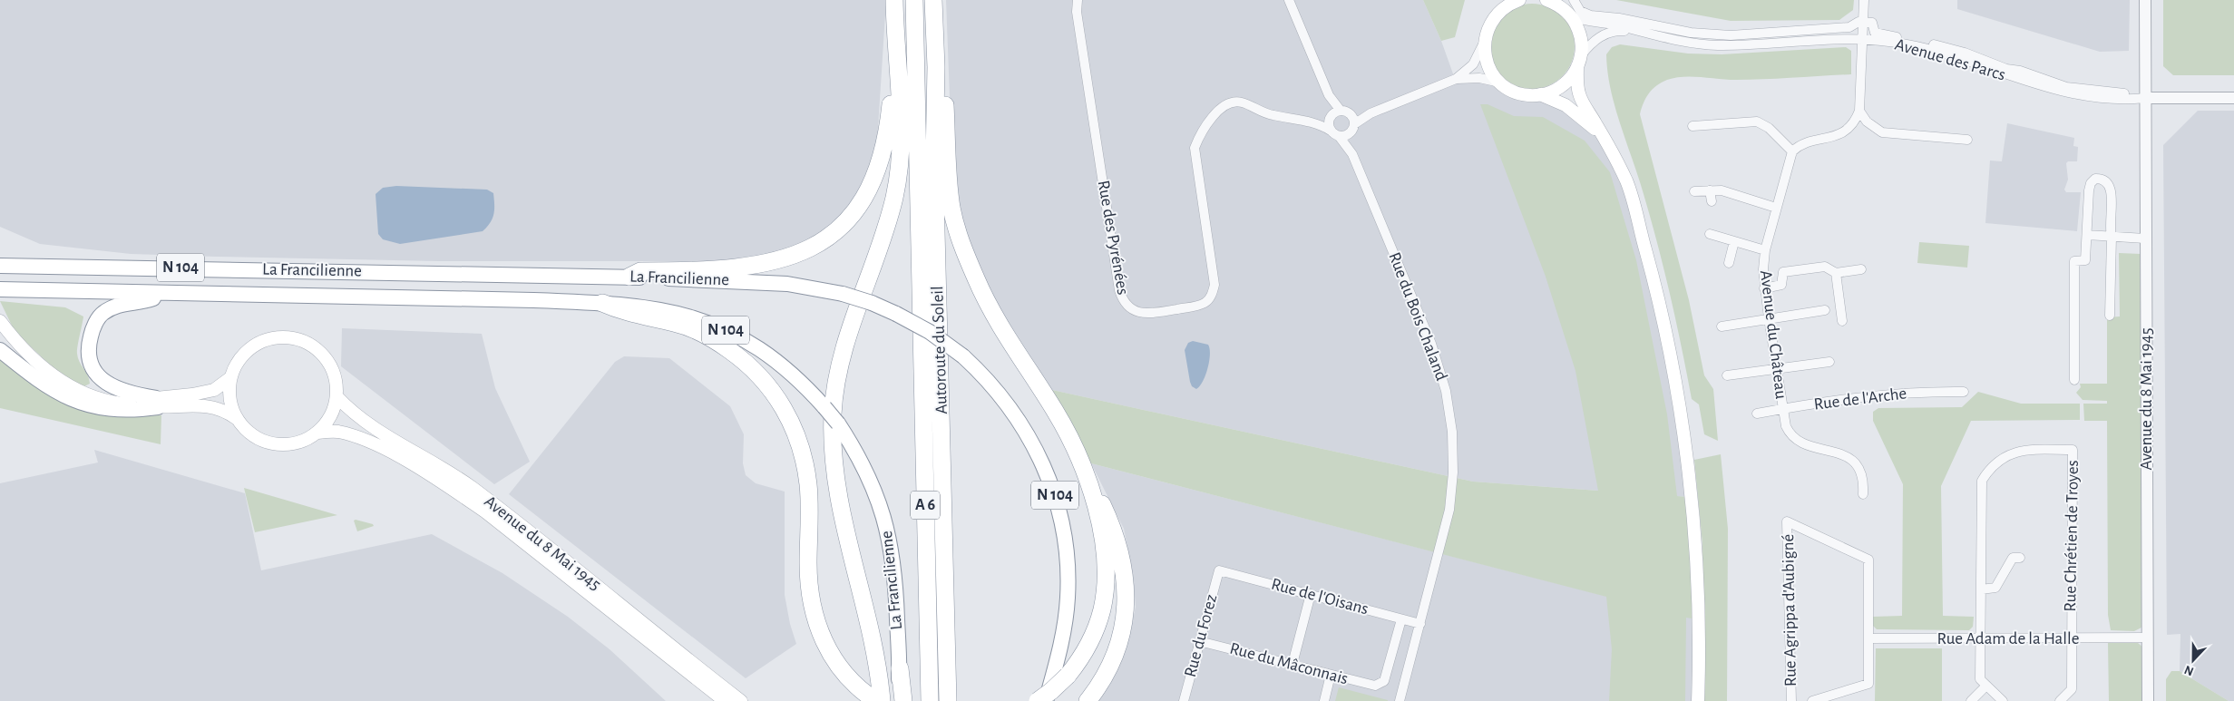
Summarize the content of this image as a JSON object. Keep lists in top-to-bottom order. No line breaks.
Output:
{"streets":{"highway":["N 104","La Francilienne","Autoroute du Soleil","A 6"],"main road":["Avenue du 8 Mai 1945"],"street":["Avenue des Parcs","Rue des Pyrénées","Rue du Bois Chaland","Avenue du Château","Rue de l'Arche","Rue Chrétien de Troyes","Rue de l'Oisans","Rue Agrippa d'Aubigné","Rue du Forez","Rue Adam de la Halle","Rue du Mâconnais"]},"crossings":[["Avenue des Parcs","Avenue du 8 Mai 1945"],["Rue du Bois Chaland","Rue de l'Oisans"],["Avenue du Château","Rue de l'Arche"],["Avenue du 8 Mai 1945","Rue Adam de la Halle"],["Rue Chrétien de Troyes","Rue Adam de la Halle"],["Rue de l'Oisans","Rue du Forez"],["Rue de l'Oisans","Rue du Mâconnais"],["Rue Agrippa d'Aubigné","Rue Adam de la Halle"],["Rue du Forez","Rue du Mâconnais"]],"north":"bottom"}
